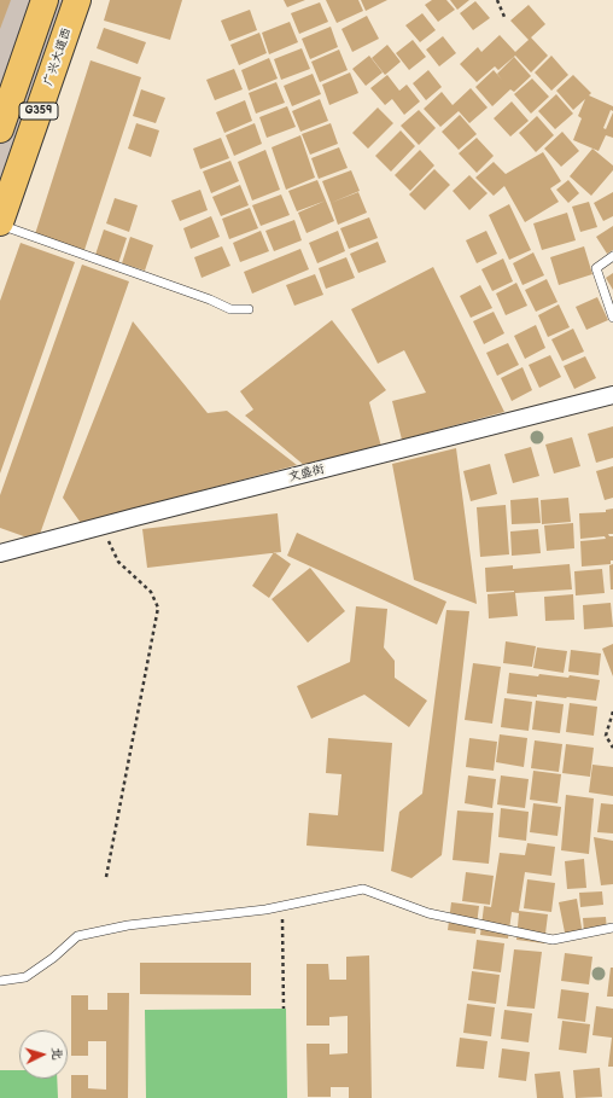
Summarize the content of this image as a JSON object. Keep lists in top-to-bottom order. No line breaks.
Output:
{"streets":{"highway":["广兴大道西","G359"],"street":["文盛街"]},"north":"right"}
